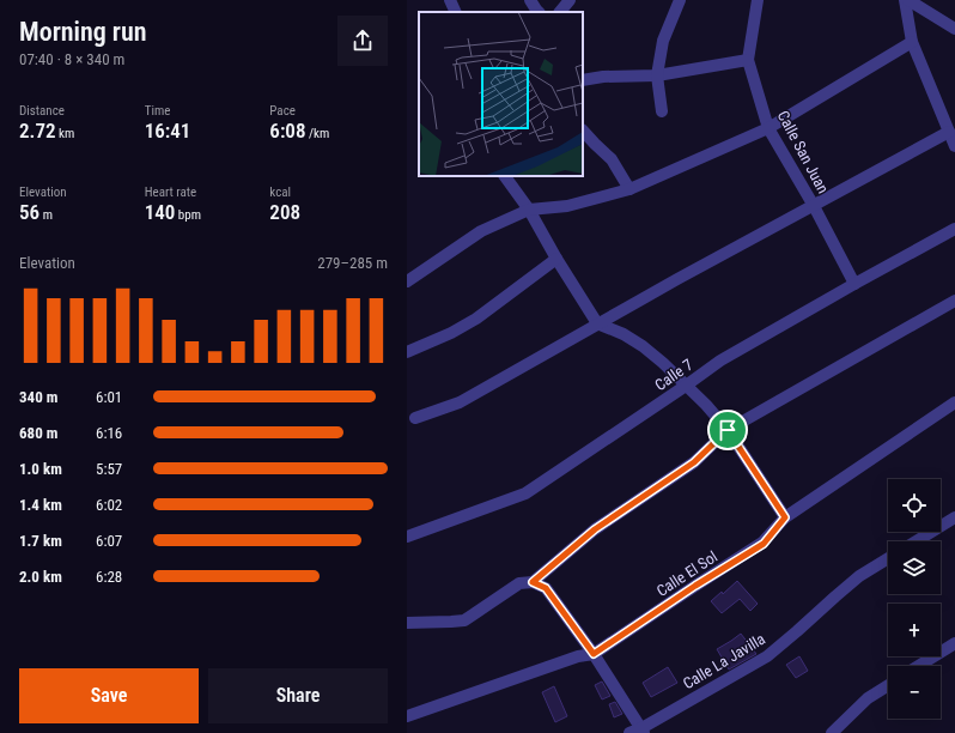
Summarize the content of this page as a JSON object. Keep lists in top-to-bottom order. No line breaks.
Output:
{"streets":{"street":["Calle San Juan","Calle 7","Calle El Sol","Calle La Javilla"]},"crossings":[["Calle San Juan","Calle 7"]],"page":{"heading":["Morning run","07:40 · 8 × 340 m"],"stats":[["Distance","2.72 km"],["Time","16:41"],["Pace","6:08 /km"],["Elevation","56 m"],["Heart rate","140 bpm"],["kcal","208"]],"chart":["Elevation","279–285 m"],"list":[{"name":"340 m","note":"6:01"},{"name":"680 m","note":"6:16"},{"name":"1.0 km","note":"5:57"},{"name":"1.4 km","note":"6:02"},{"name":"1.7 km","note":"6:07"},{"name":"2.0 km","note":"6:28"}],"map_buttons":["+","−"],"buttons":["Save","Share"]}}
